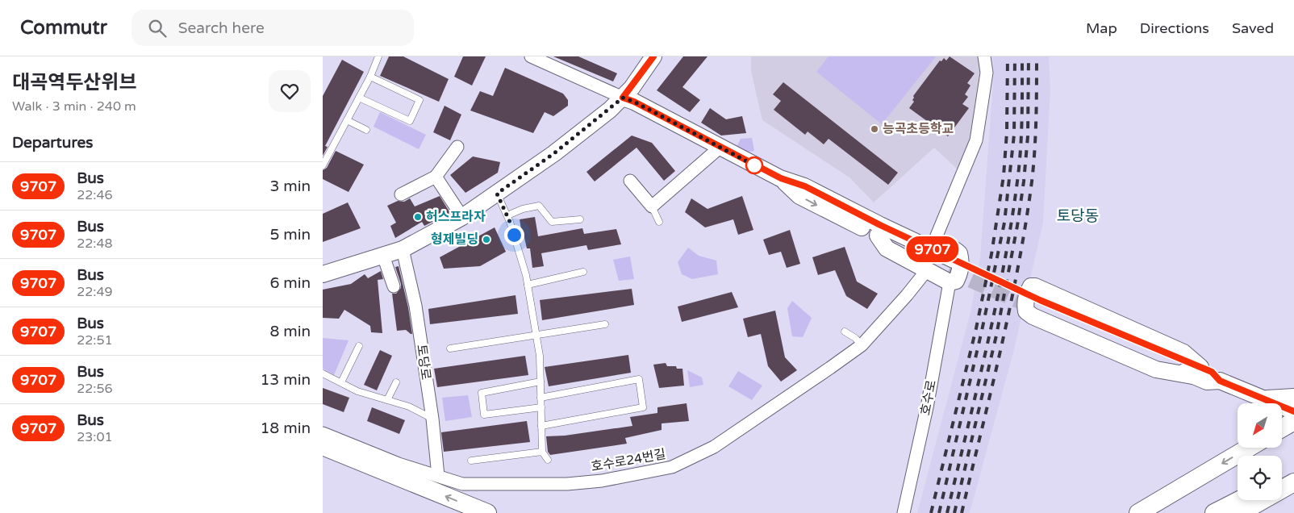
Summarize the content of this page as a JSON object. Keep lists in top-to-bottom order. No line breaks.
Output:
{"streets":{"street":["토당로","호수로","호수로24번길"]},"crossings":[["토당로","호수로24번길"]],"districts":["토당동"],"places":["능곡초등학교","허스프라자","형제빌딩"],"lines":["bus line 9707"],"north":"bottom left","page":{"header":"Commutr","search":"Search here","nav":["Map","Directions","Saved"],"heading":[["대곡역두산위브","Walk · 3 min · 240 m"],"Departures"],"on_map":"9707","list":[{"mark":"9707","name":"Bus","note":"22:46","value":"3 min"},{"mark":"9707","name":"Bus","note":"22:48","value":"5 min"},{"mark":"9707","name":"Bus","note":"22:49","value":"6 min"},{"mark":"9707","name":"Bus","note":"22:51","value":"8 min"},{"mark":"9707","name":"Bus","note":"22:56","value":"13 min"},{"mark":"9707","name":"Bus","note":"23:01","value":"18 min"}]}}
